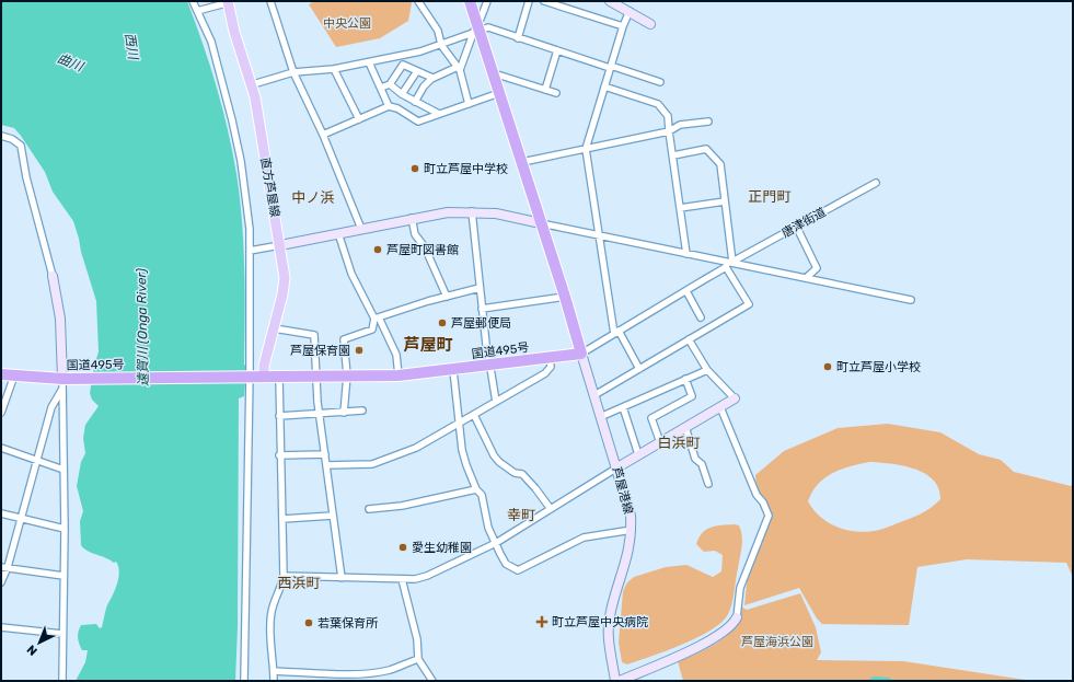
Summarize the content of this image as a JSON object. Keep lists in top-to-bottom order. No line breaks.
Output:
{"streets":{"highway":["国道495号"],"main road":["直方芦屋線"],"street":["唐津街道","芦屋港線"]},"crossings":[["直方芦屋線","国道495号"],["唐津街道","国道495号"],["唐津街道","芦屋港線"],["国道495号","芦屋港線"]],"districts":["正門町","中ノ浜","芦屋町","白浜町","幸町","西浜町"],"water":["西川","曲川","遠賀川 (Onga River)"],"parks":["中央公園","芦屋海浜公園"],"places":{"other":["町立芦屋中学校","芦屋町図書館","芦屋郵便局","芦屋保育園","町立芦屋小学校","愛生幼稚園","若葉保育所"],"health":["町立芦屋中央病院"]},"north":"bottom left"}
